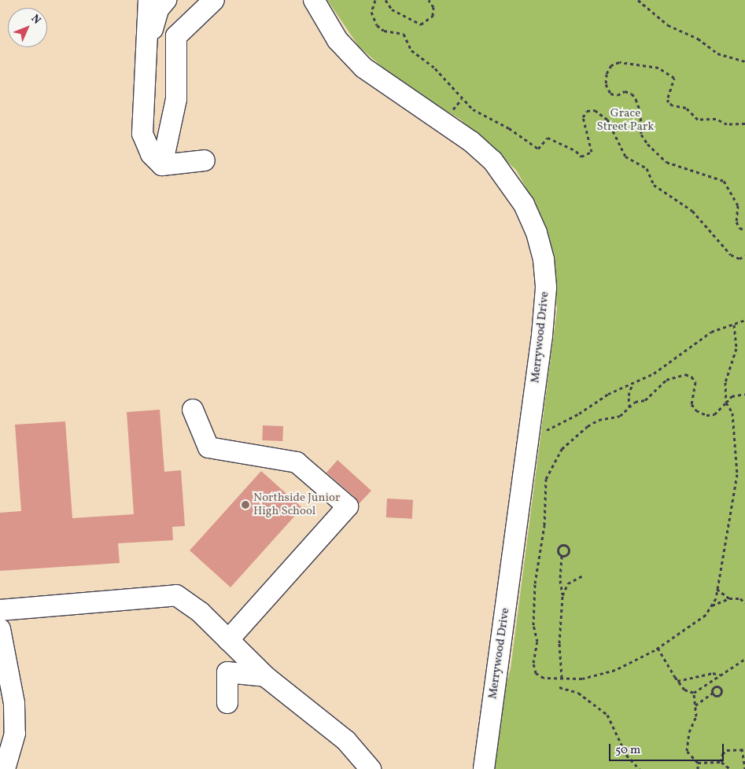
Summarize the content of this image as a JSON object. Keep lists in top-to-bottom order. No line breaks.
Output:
{"streets":{"street":["Merrywood Drive"]},"parks":["Grace Street Park"],"places":["Northside Junior High School"],"scale_bar":"50 m","north":"top right"}
